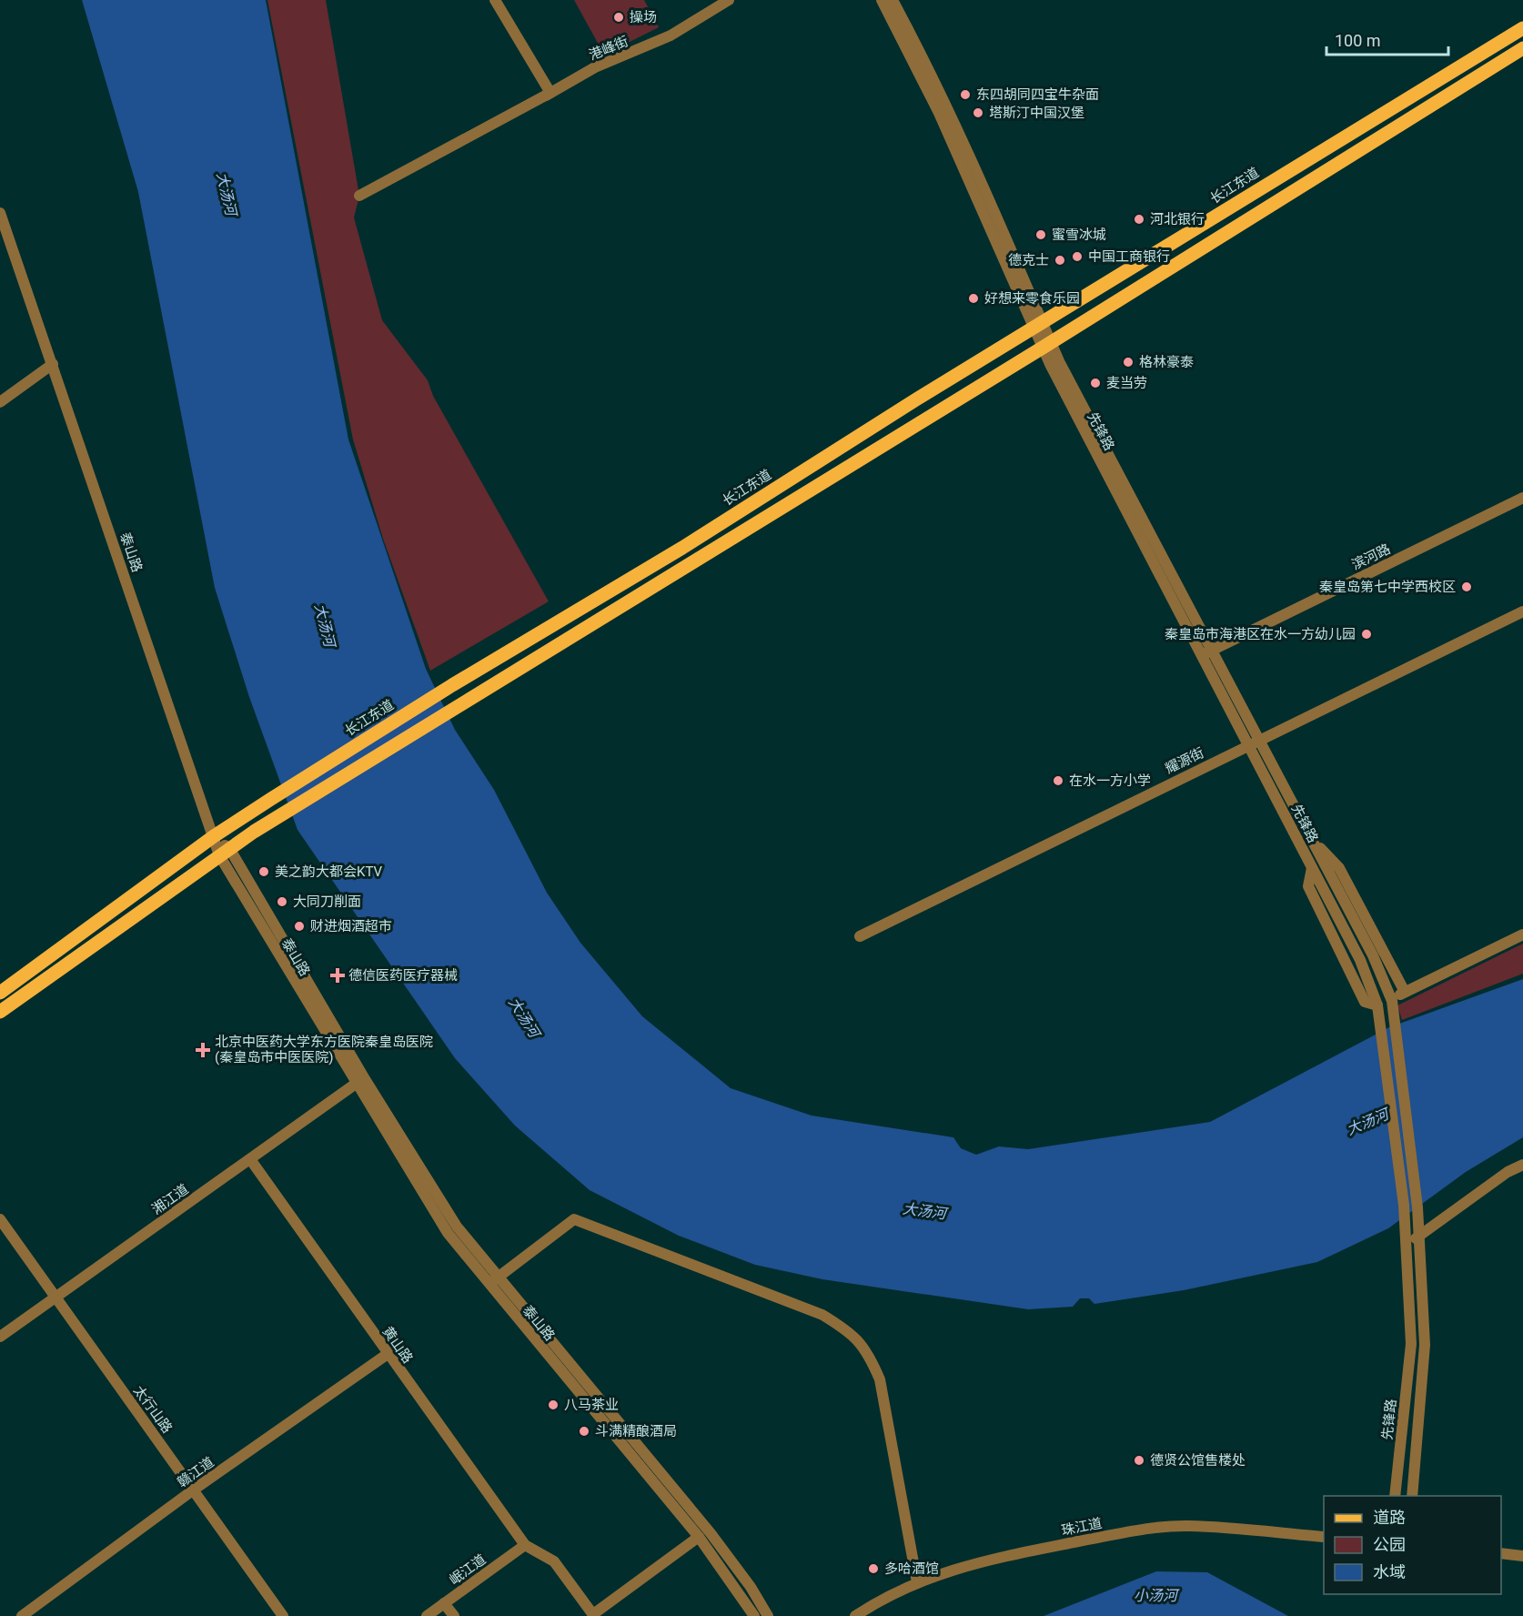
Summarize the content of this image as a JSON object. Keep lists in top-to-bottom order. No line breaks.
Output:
{"streets":{"main road":["长江东道"],"street":["港峰街","先锋路","泰山路","滨河路","耀源街","湘江道","黄山路","太行山路","赣江道","珠江道","岷江道"]},"crossings":[["长江东道","先锋路"],["长江东道","泰山路"],["先锋路","滨河路"],["先锋路","耀源街"],["泰山路","湘江道"],["湘江道","黄山路"],["湘江道","太行山路"],["黄山路","赣江道"],["黄山路","岷江道"],["太行山路","赣江道"]],"water":["大汤河","小汤河"],"places":{"other":["操场","东四胡同四宝牛杂面","塔斯汀中国汉堡","河北银行","蜜雪冰城","中国工商银行","德克士","好想来零食乐园","格林豪泰","麦当劳","秦皇岛第七中学西校区","秦皇岛市海港区在水一方幼儿园","在水一方小学","美之韵大都会KTV","大同刀削面","财进烟酒超市","八马茶业","斗满精酿酒局","德贤公馆售楼处","多哈酒馆"],"health":["德信医药医疗器械","北京中医药大学东方医院秦皇岛医院 (秦皇岛市中医医院)"]},"legend":["道路","公园","水域"],"scale_bar":"100 m"}
